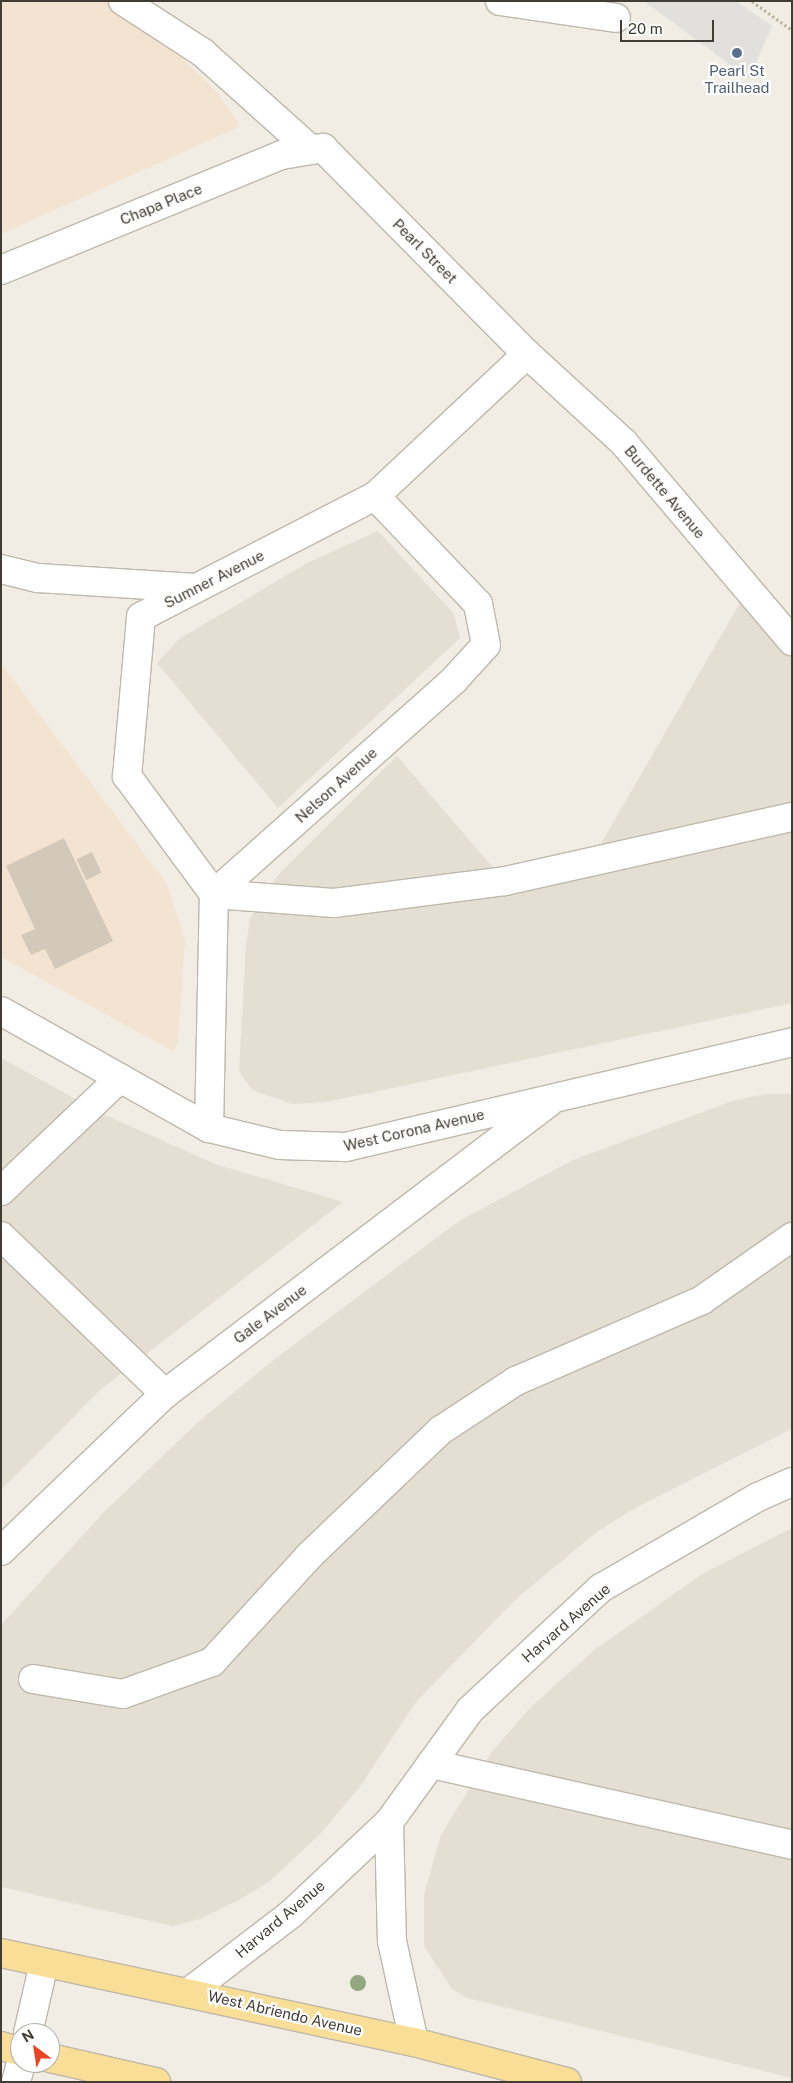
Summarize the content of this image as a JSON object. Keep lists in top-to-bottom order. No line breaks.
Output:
{"streets":{"main road":["West Abriendo Avenue"],"street":["Chapa Place","Pearl Street","Burdette Avenue","Sumner Avenue","Nelson Avenue","West Corona Avenue","Gale Avenue","Harvard Avenue"]},"crossings":[["Chapa Place","Pearl Street"],["Pearl Street","Burdette Avenue"],["Pearl Street","Sumner Avenue"],["Burdette Avenue","Sumner Avenue"],["Sumner Avenue","Nelson Avenue"],["West Corona Avenue","Gale Avenue"],["Harvard Avenue","West Abriendo Avenue"]],"places":["Pearl St Trailhead"],"scale_bar":"20 m","north":"top left"}
